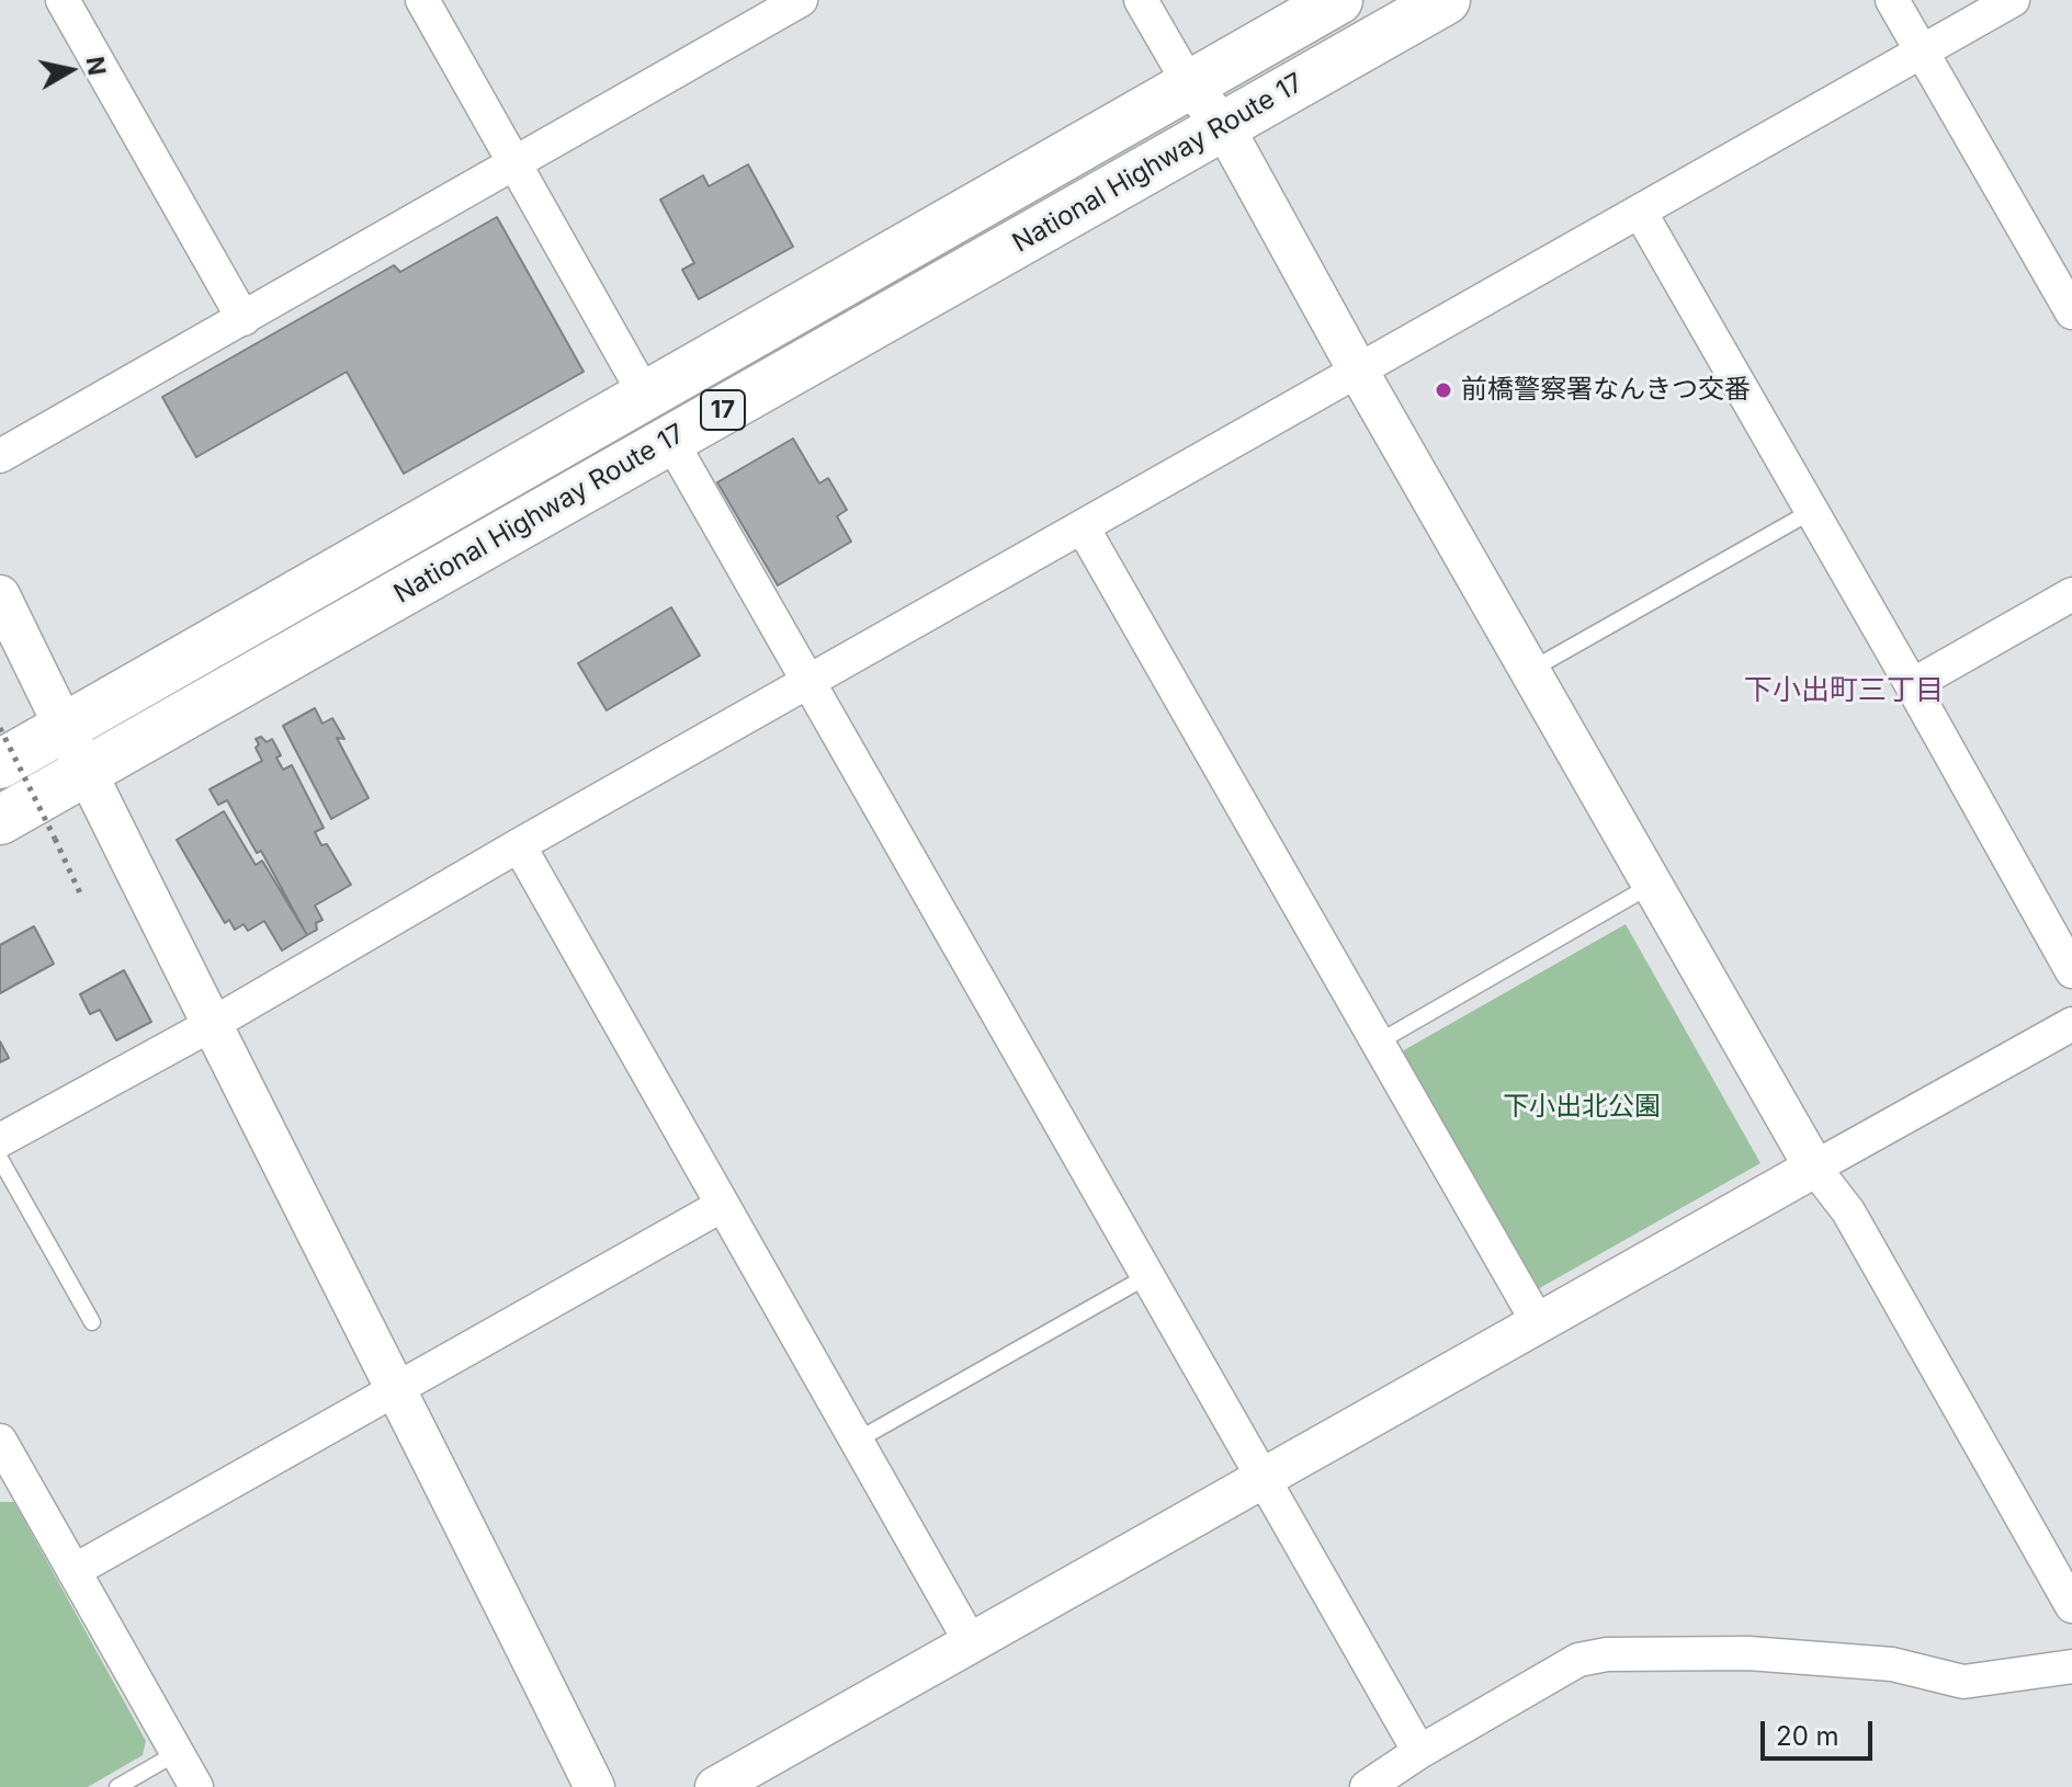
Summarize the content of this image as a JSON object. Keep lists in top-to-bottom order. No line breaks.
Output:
{"streets":{"highway":["National Highway Route 17","17"]},"districts":["下小出町三丁目"],"parks":["下小出北公園"],"places":["前橋警察署なんきつ交番"],"scale_bar":"20 m","north":"right"}
